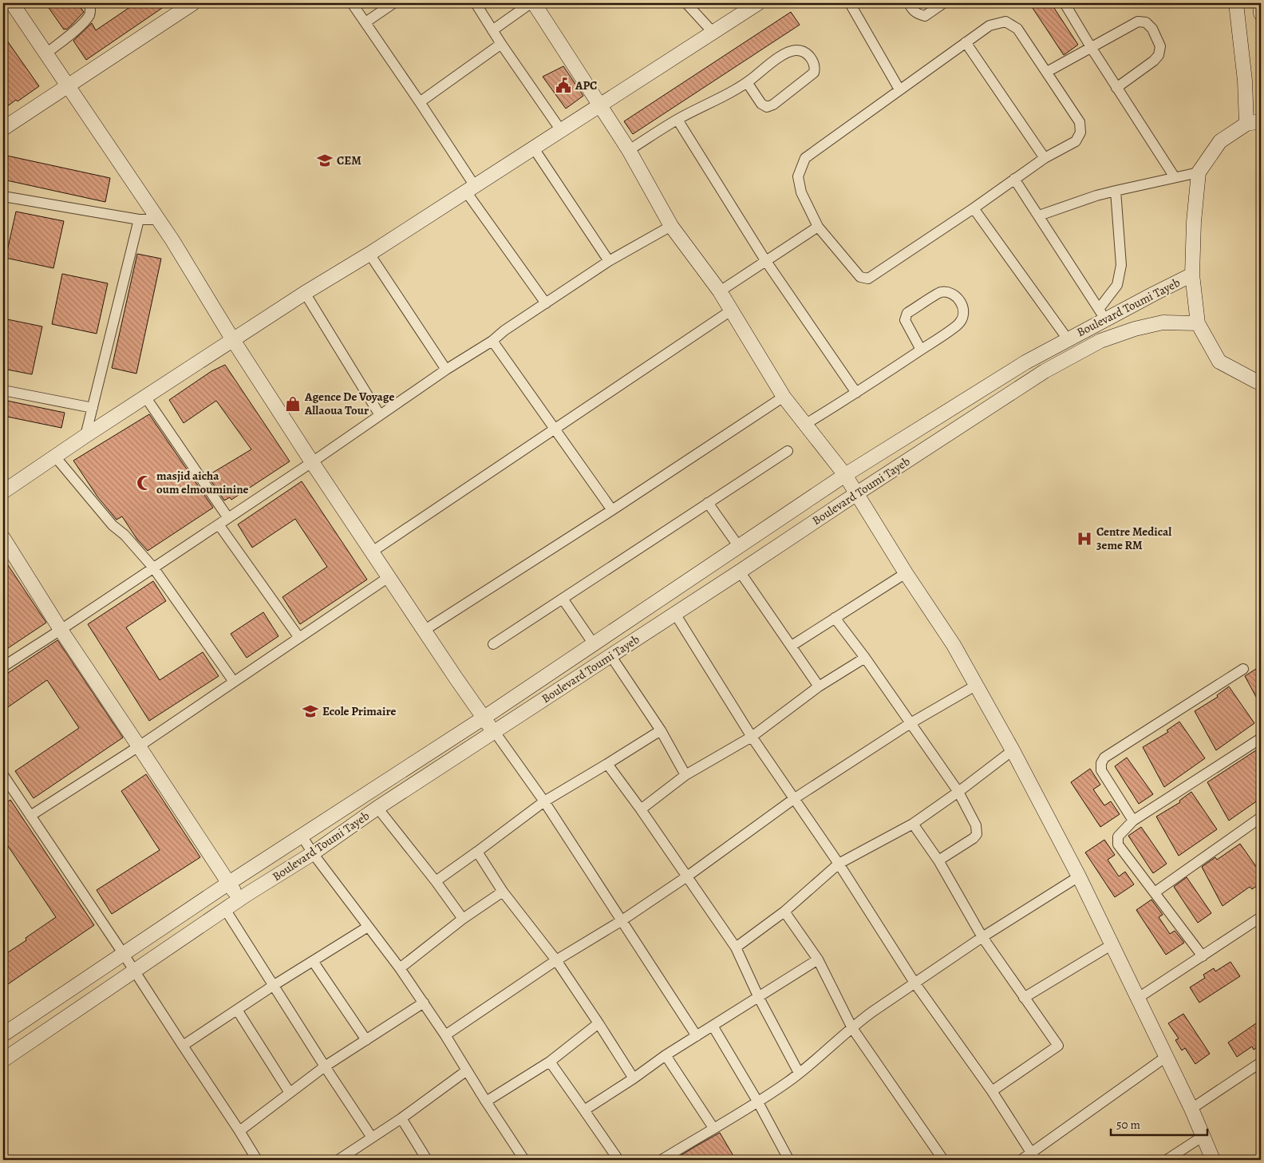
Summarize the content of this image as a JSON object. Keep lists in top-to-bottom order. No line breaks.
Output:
{"streets":{"main road":["Boulevard Toumi Tayeb"]},"places":{"public building":["APC"],"school or university":["CEM","Ecole Primaire"],"shop":["Agence De Voyage Allaoua Tour"],"mosque":["masjid aicha oum elmouminine"],"hospital":["Centre Medical 3eme RM"]},"scale_bar":"50 m"}
